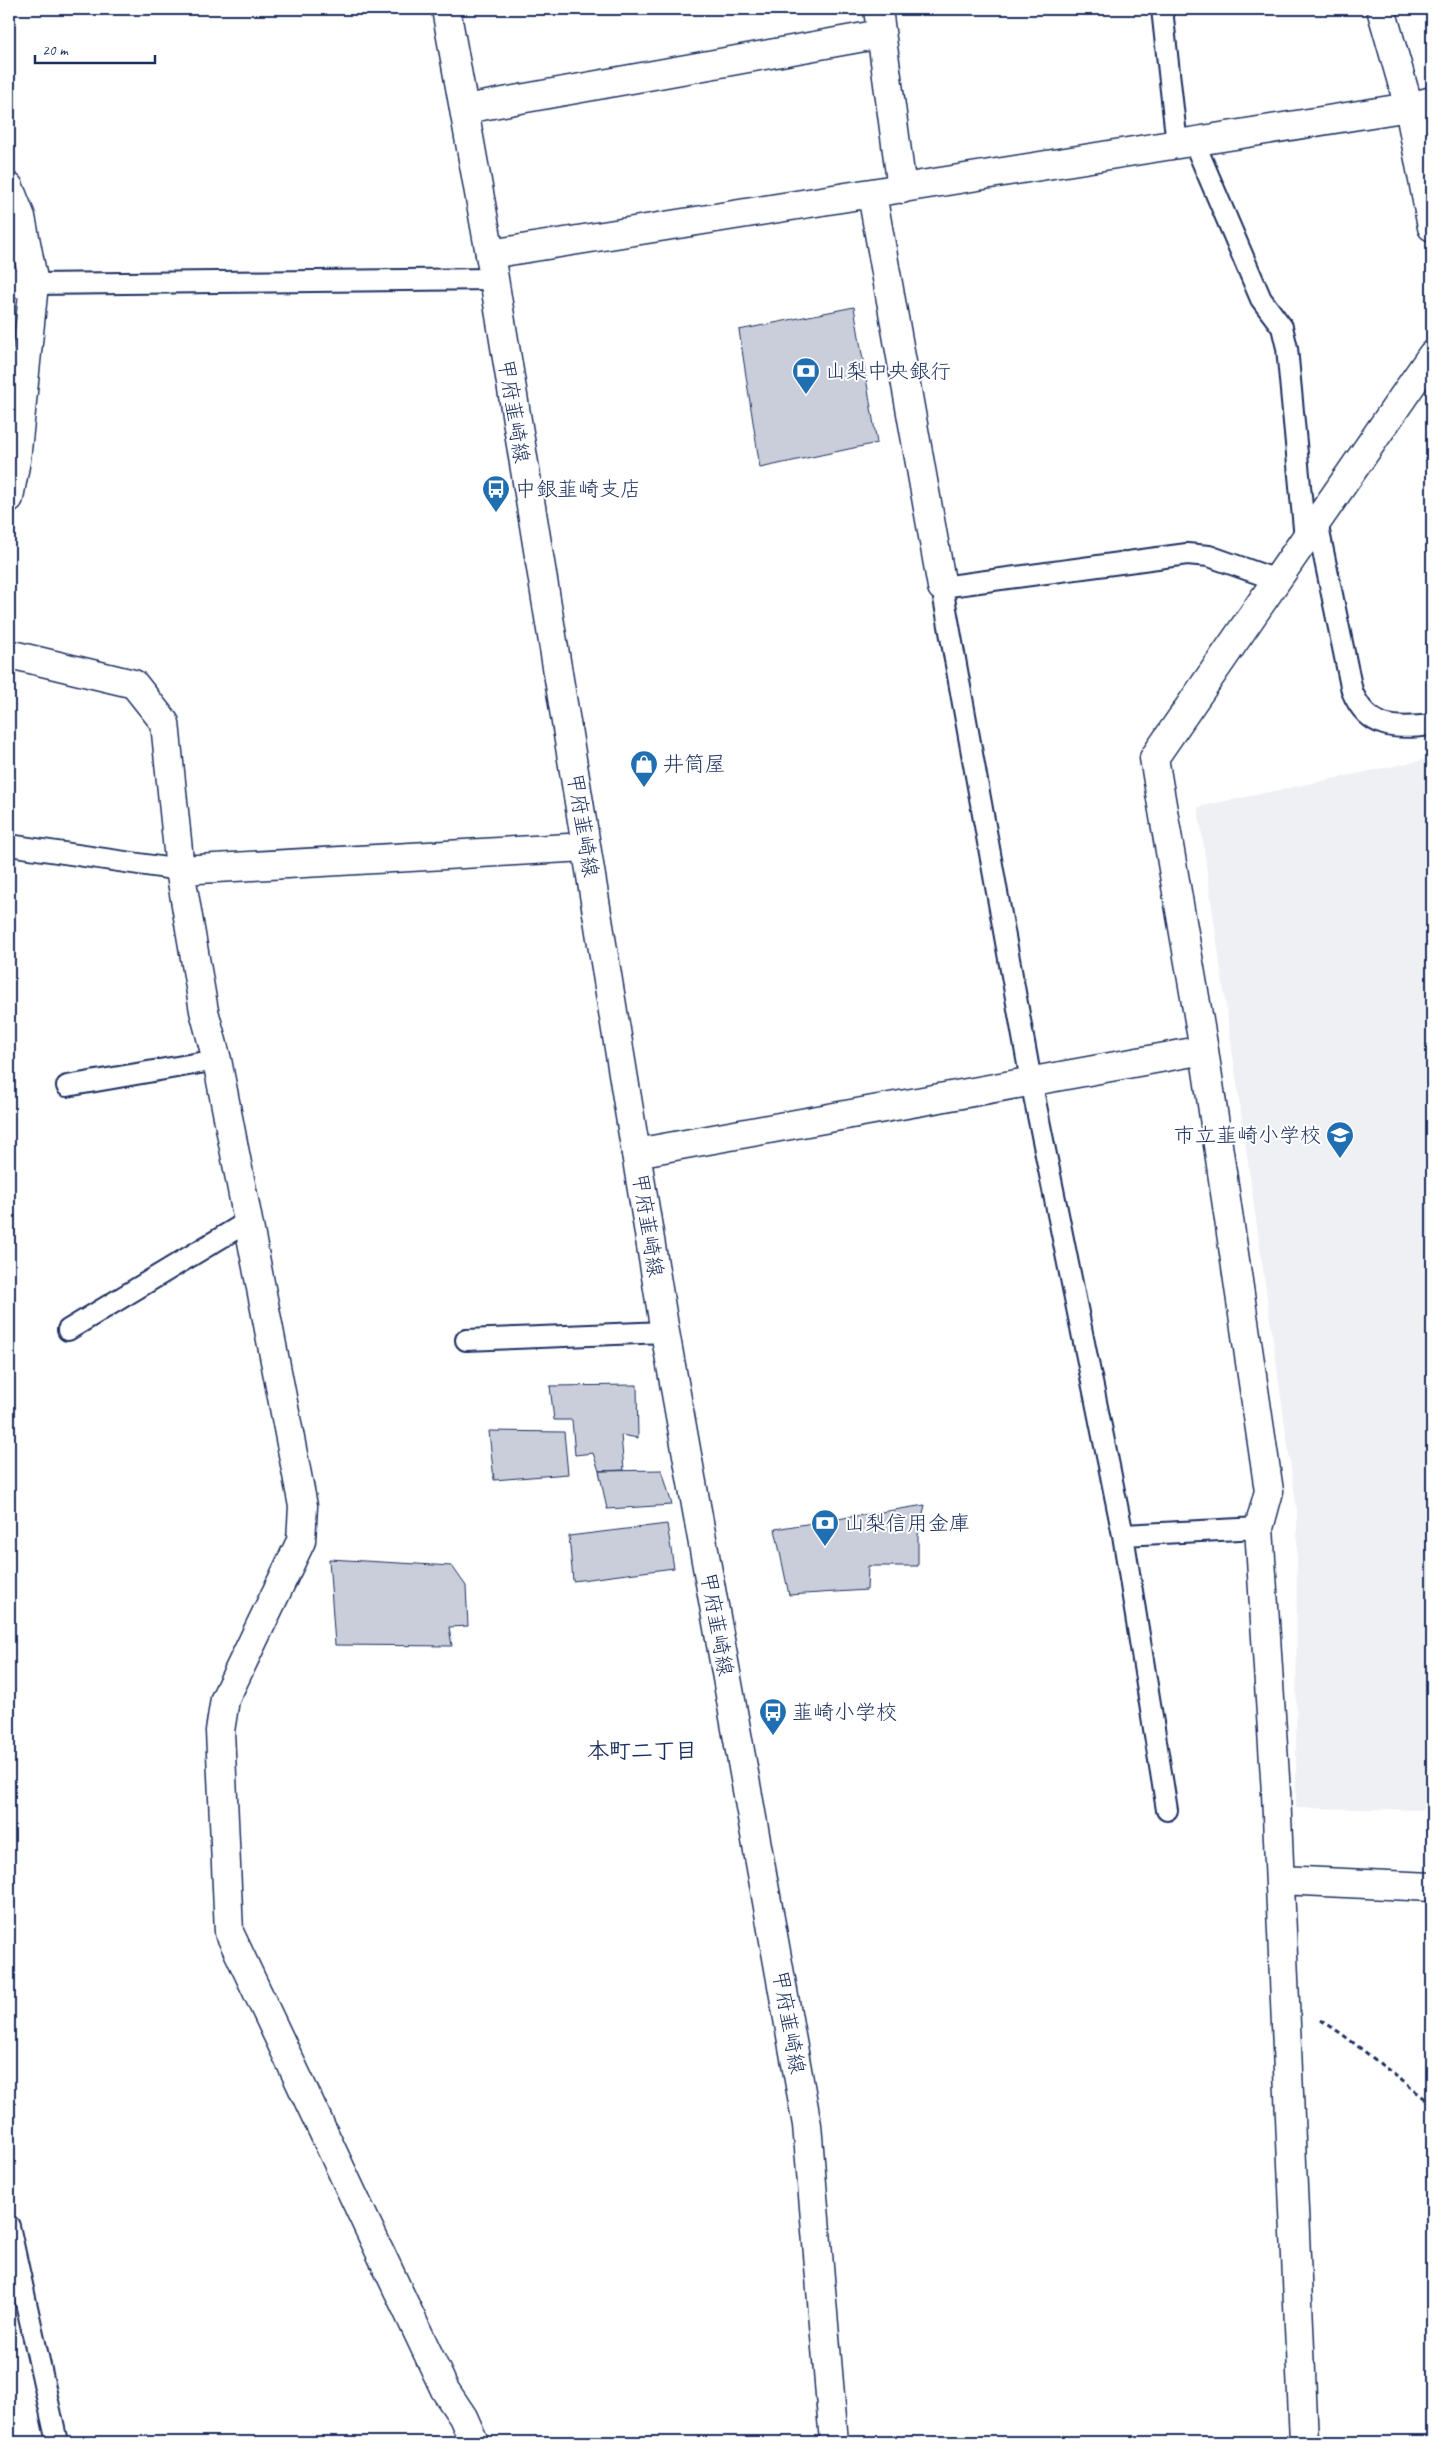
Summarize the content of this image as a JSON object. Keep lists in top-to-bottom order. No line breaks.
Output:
{"streets":{"street":["甲府韮崎線"]},"districts":["本町二丁目"],"places":{"bank":["山梨中央銀行","山梨信用金庫"],"bus stop":["中銀韮崎支店","韮崎小学校"],"shop":["井筒屋"],"school or university":["市立韮崎小学校"]},"scale_bar":"20 m"}
